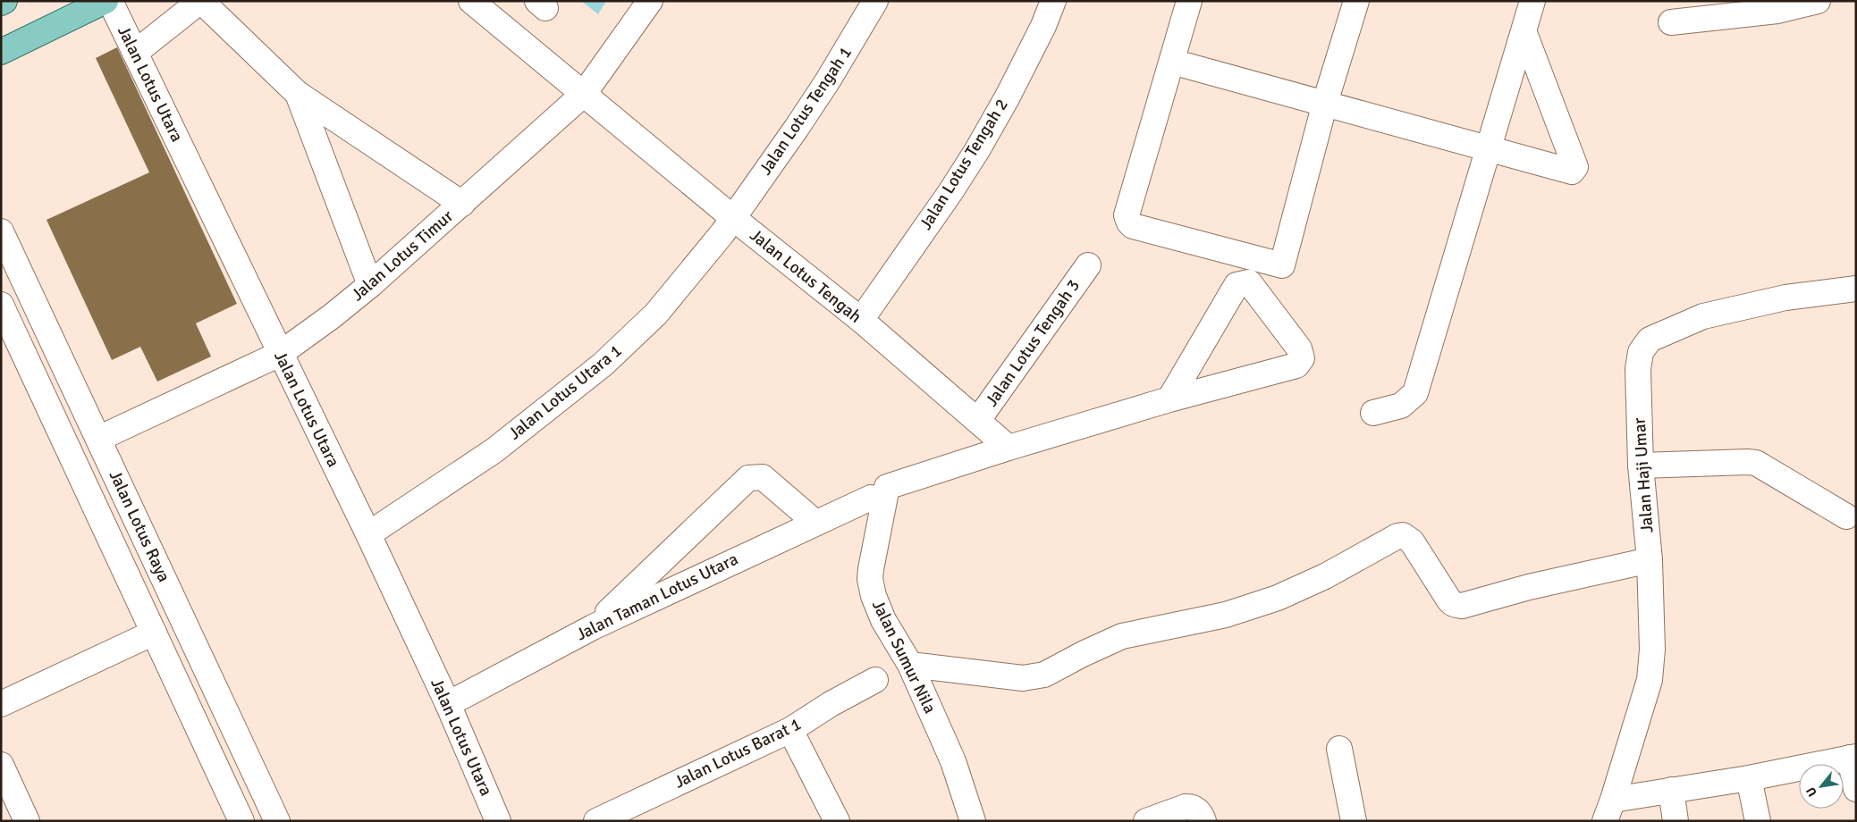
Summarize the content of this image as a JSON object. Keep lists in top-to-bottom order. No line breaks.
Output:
{"streets":{"street":["Jalan Lotus Utara","Jalan Lotus Tengah 1","Jalan Lotus Tengah 2","Jalan Lotus Timur","Jalan Lotus Tengah","Jalan Lotus Tengah 3","Jalan Lotus Utara 1","Jalan Haji Umar","Jalan Lotus Raya","Jalan Taman Lotus Utara","Jalan Sumur Nila","Jalan Lotus Barat 1"]},"crossings":[["Jalan Lotus Utara","Jalan Lotus Timur"],["Jalan Lotus Utara","Jalan Lotus Utara 1"],["Jalan Lotus Utara","Jalan Taman Lotus Utara"],["Jalan Lotus Tengah 1","Jalan Lotus Tengah"],["Jalan Lotus Tengah 1","Jalan Lotus Utara 1"],["Jalan Lotus Tengah 2","Jalan Lotus Tengah"],["Jalan Lotus Timur","Jalan Lotus Tengah"],["Jalan Lotus Timur","Jalan Lotus Raya"],["Jalan Lotus Tengah","Jalan Lotus Tengah 3"],["Jalan Lotus Tengah","Jalan Lotus Utara 1"],["Jalan Lotus Tengah","Jalan Taman Lotus Utara"],["Jalan Taman Lotus Utara","Jalan Sumur Nila"]],"north":"bottom left"}
